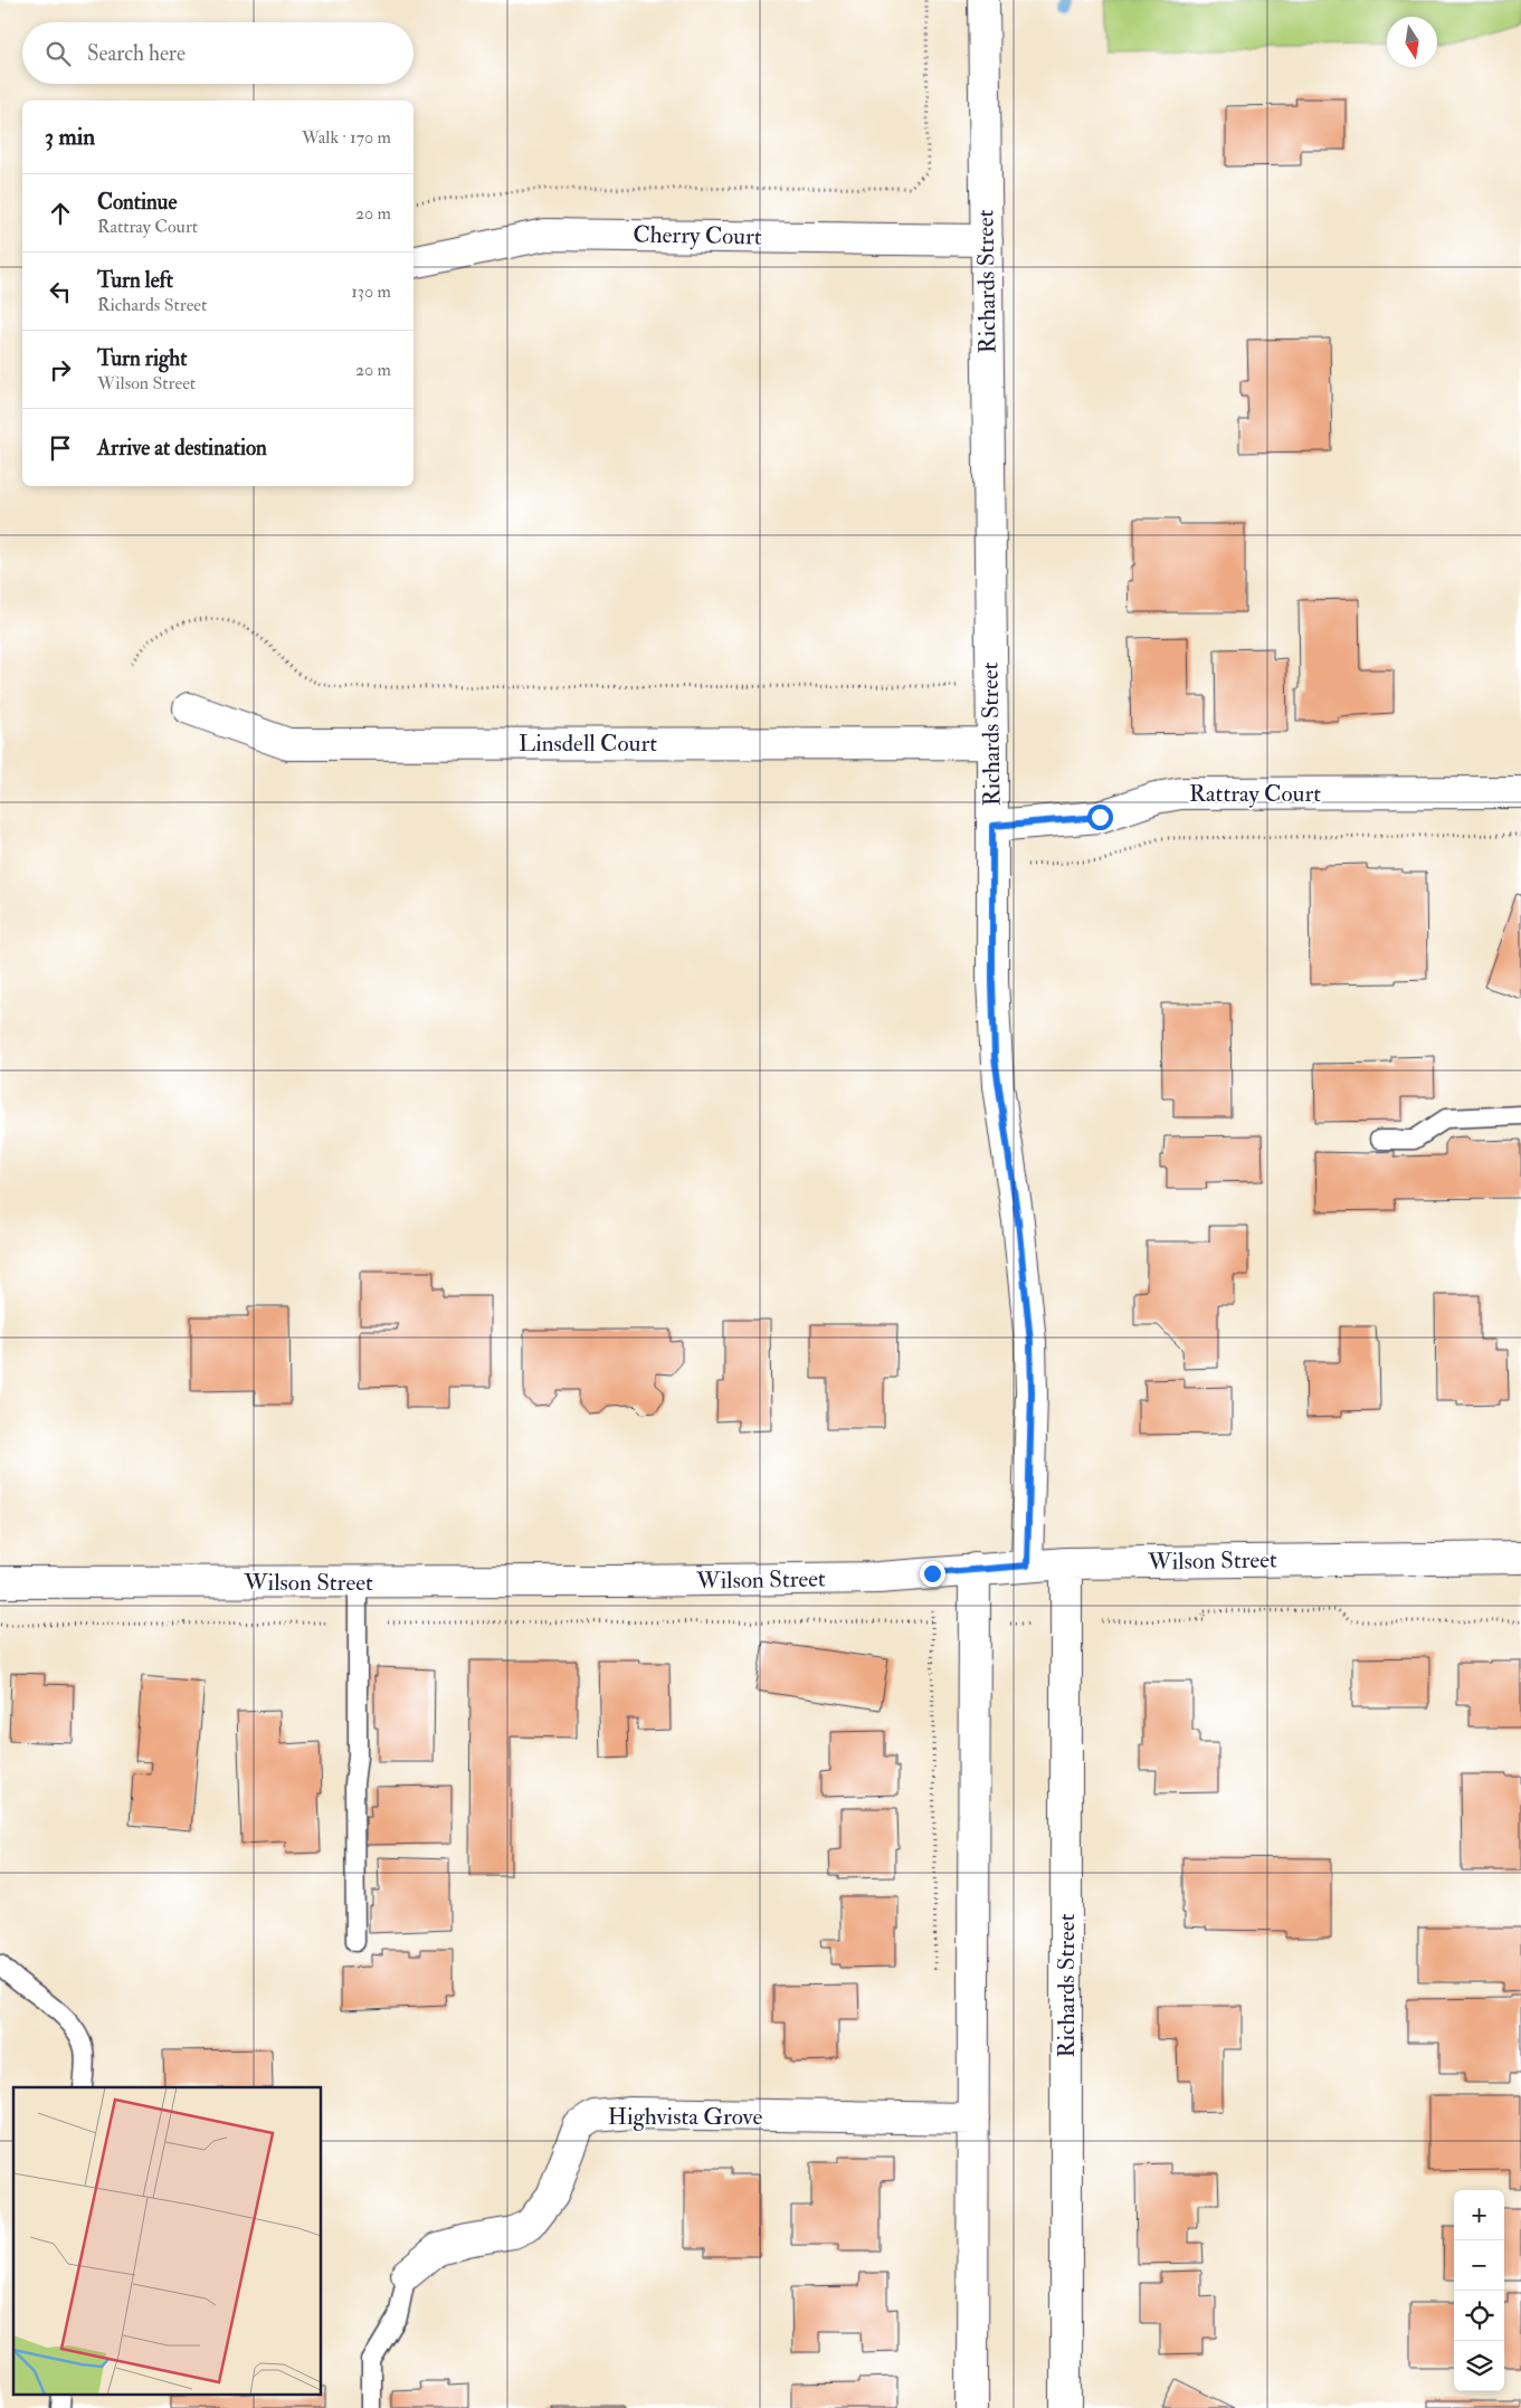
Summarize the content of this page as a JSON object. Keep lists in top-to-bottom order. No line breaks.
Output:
{"streets":{"street":["Cherry Court","Richards Street","Linsdell Court","Rattray Court","Wilson Street","Highvista Grove"]},"crossings":[["Cherry Court","Richards Street"],["Richards Street","Linsdell Court"],["Richards Street","Rattray Court"],["Richards Street","Wilson Street"]],"north":"bottom","page":{"search":"Search here","heading":["3 min","Walk · 170 m"],"list":[["Continue","Rattray Court","20 m"],["Turn left","Richards Street","130 m"],["Turn right","Wilson Street","20 m"],"Arrive at destination"],"map_buttons":["+","−"]}}
